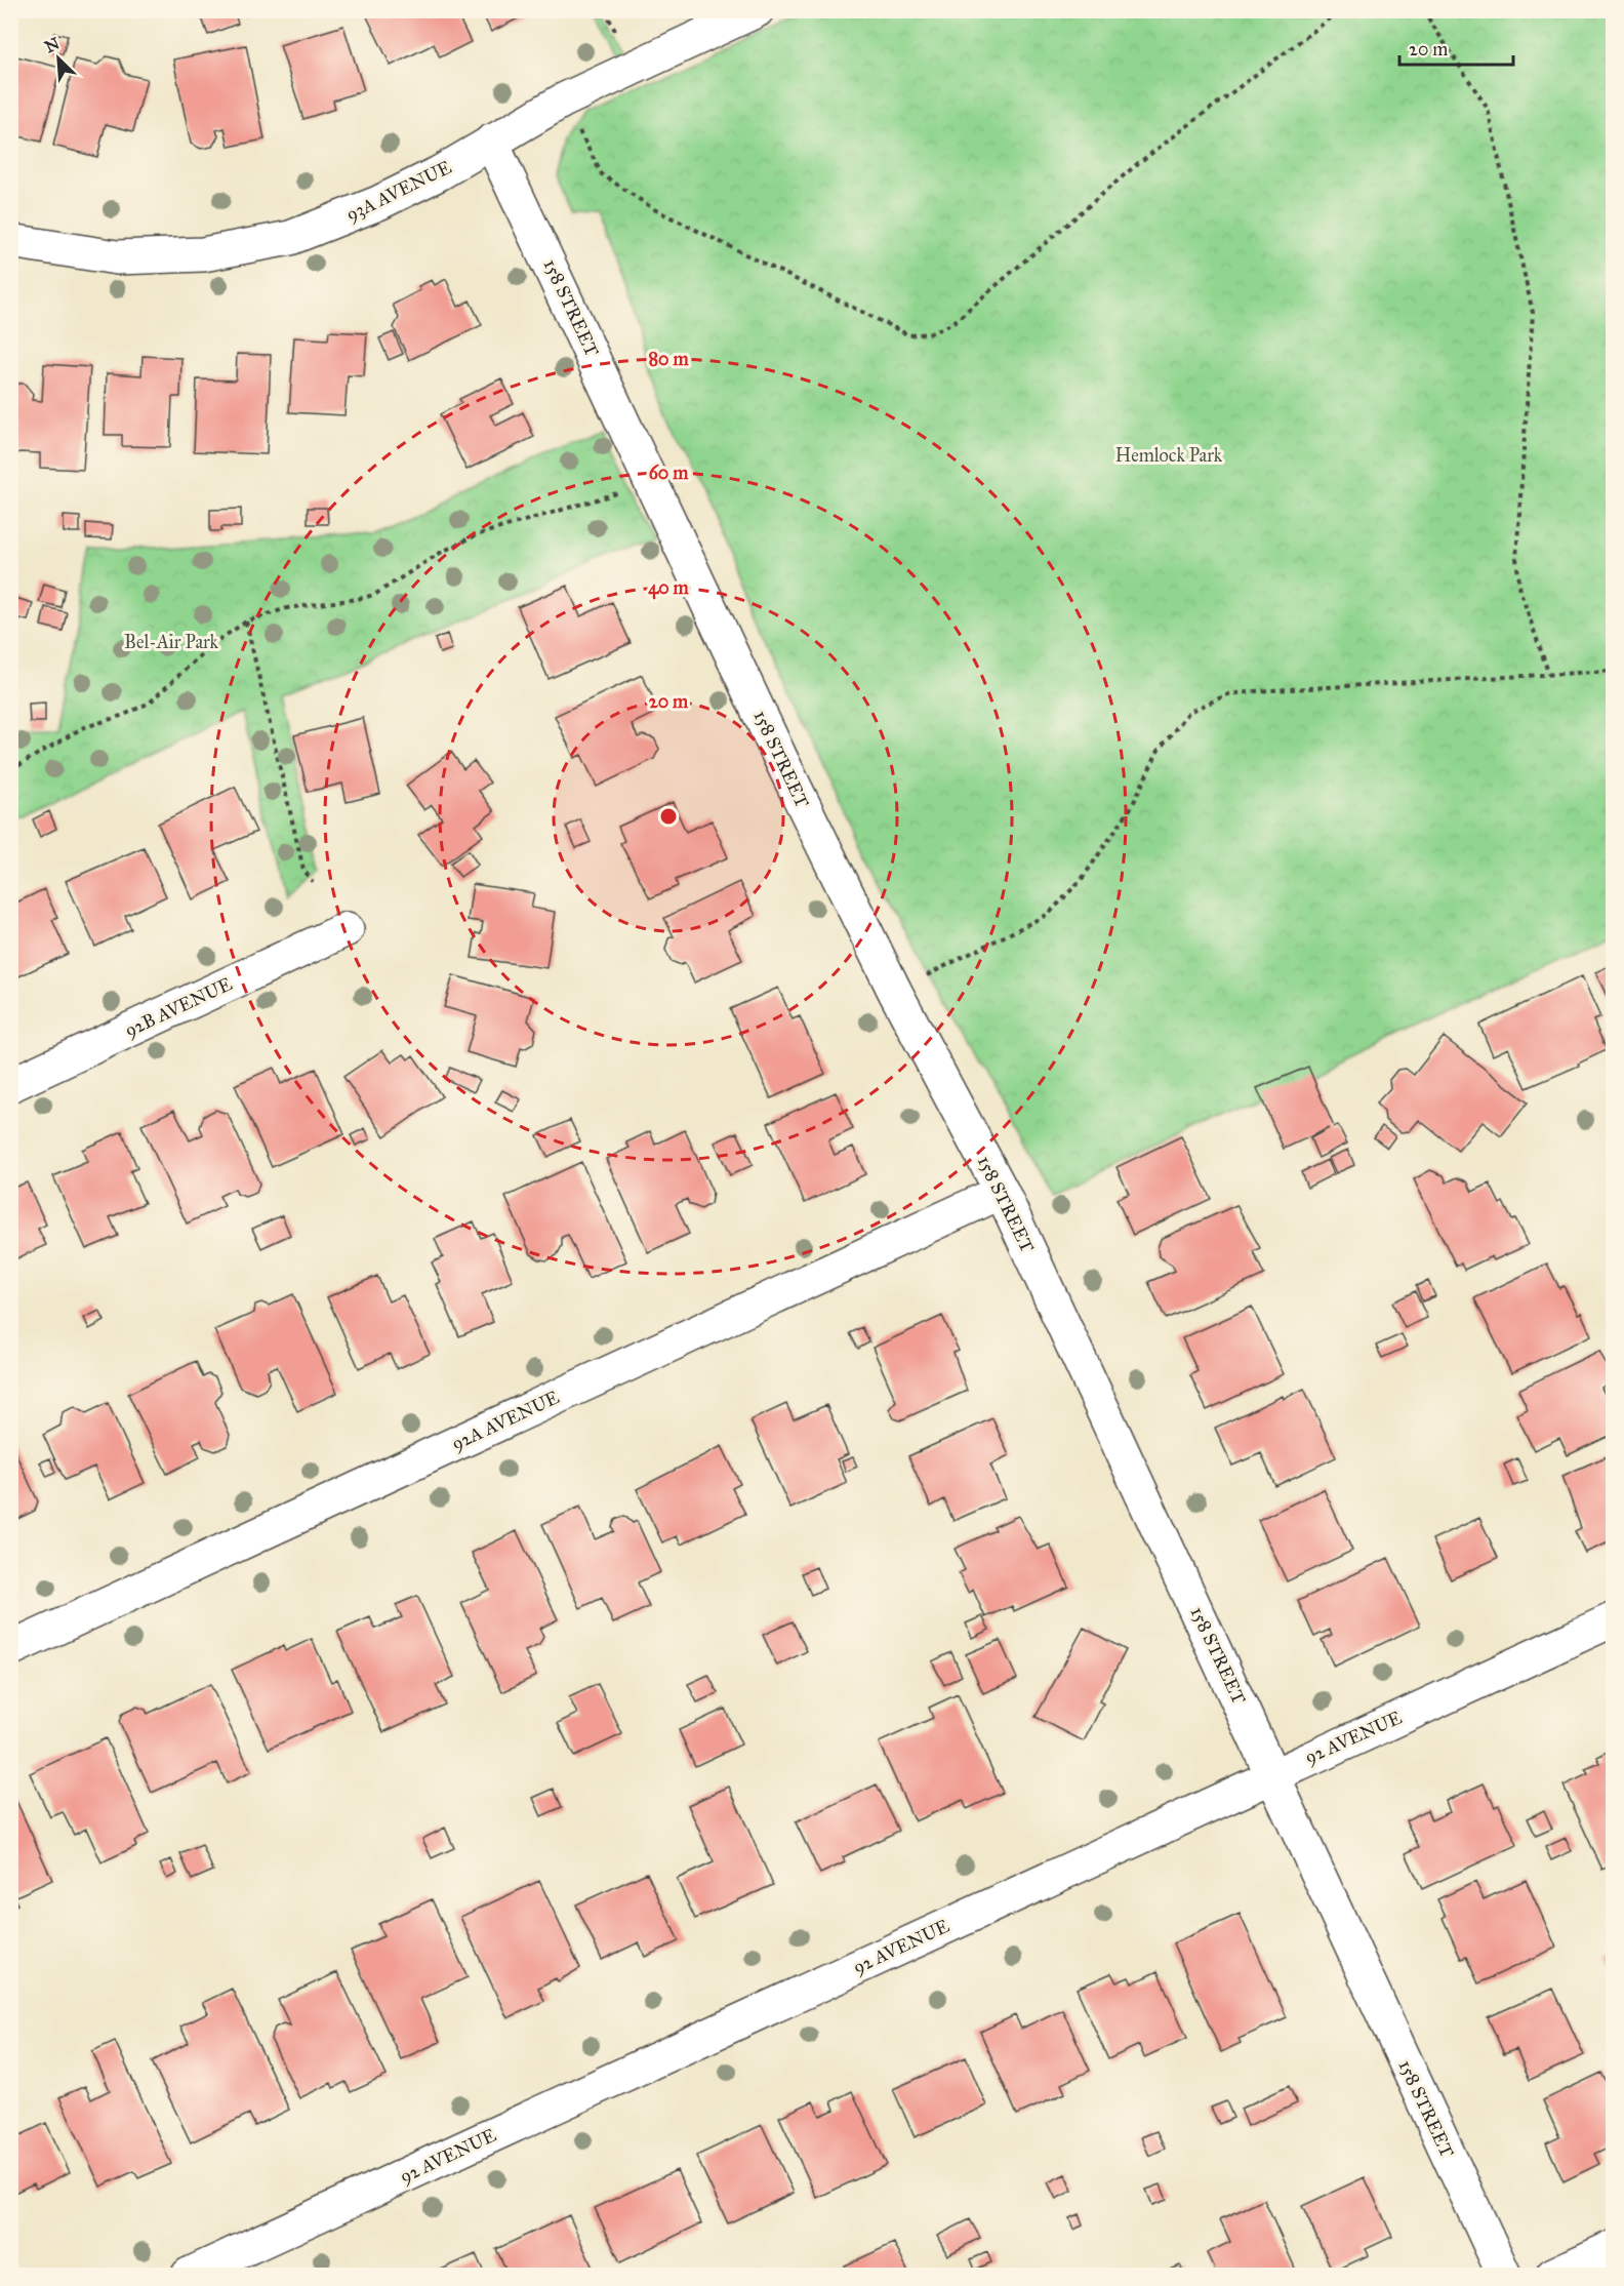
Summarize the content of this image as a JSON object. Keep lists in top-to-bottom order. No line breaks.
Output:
{"streets":{"street":["93A AVENUE","158 STREET","92B AVENUE","92A AVENUE","92 AVENUE"]},"crossings":[["93A AVENUE","158 STREET"],["158 STREET","92A AVENUE"],["158 STREET","92 AVENUE"]],"parks":["Hemlock Park","Bel-Air Park"],"scale_bar":"20 m","north":"top left","rings":["80 m","60 m","40 m","20 m"]}
